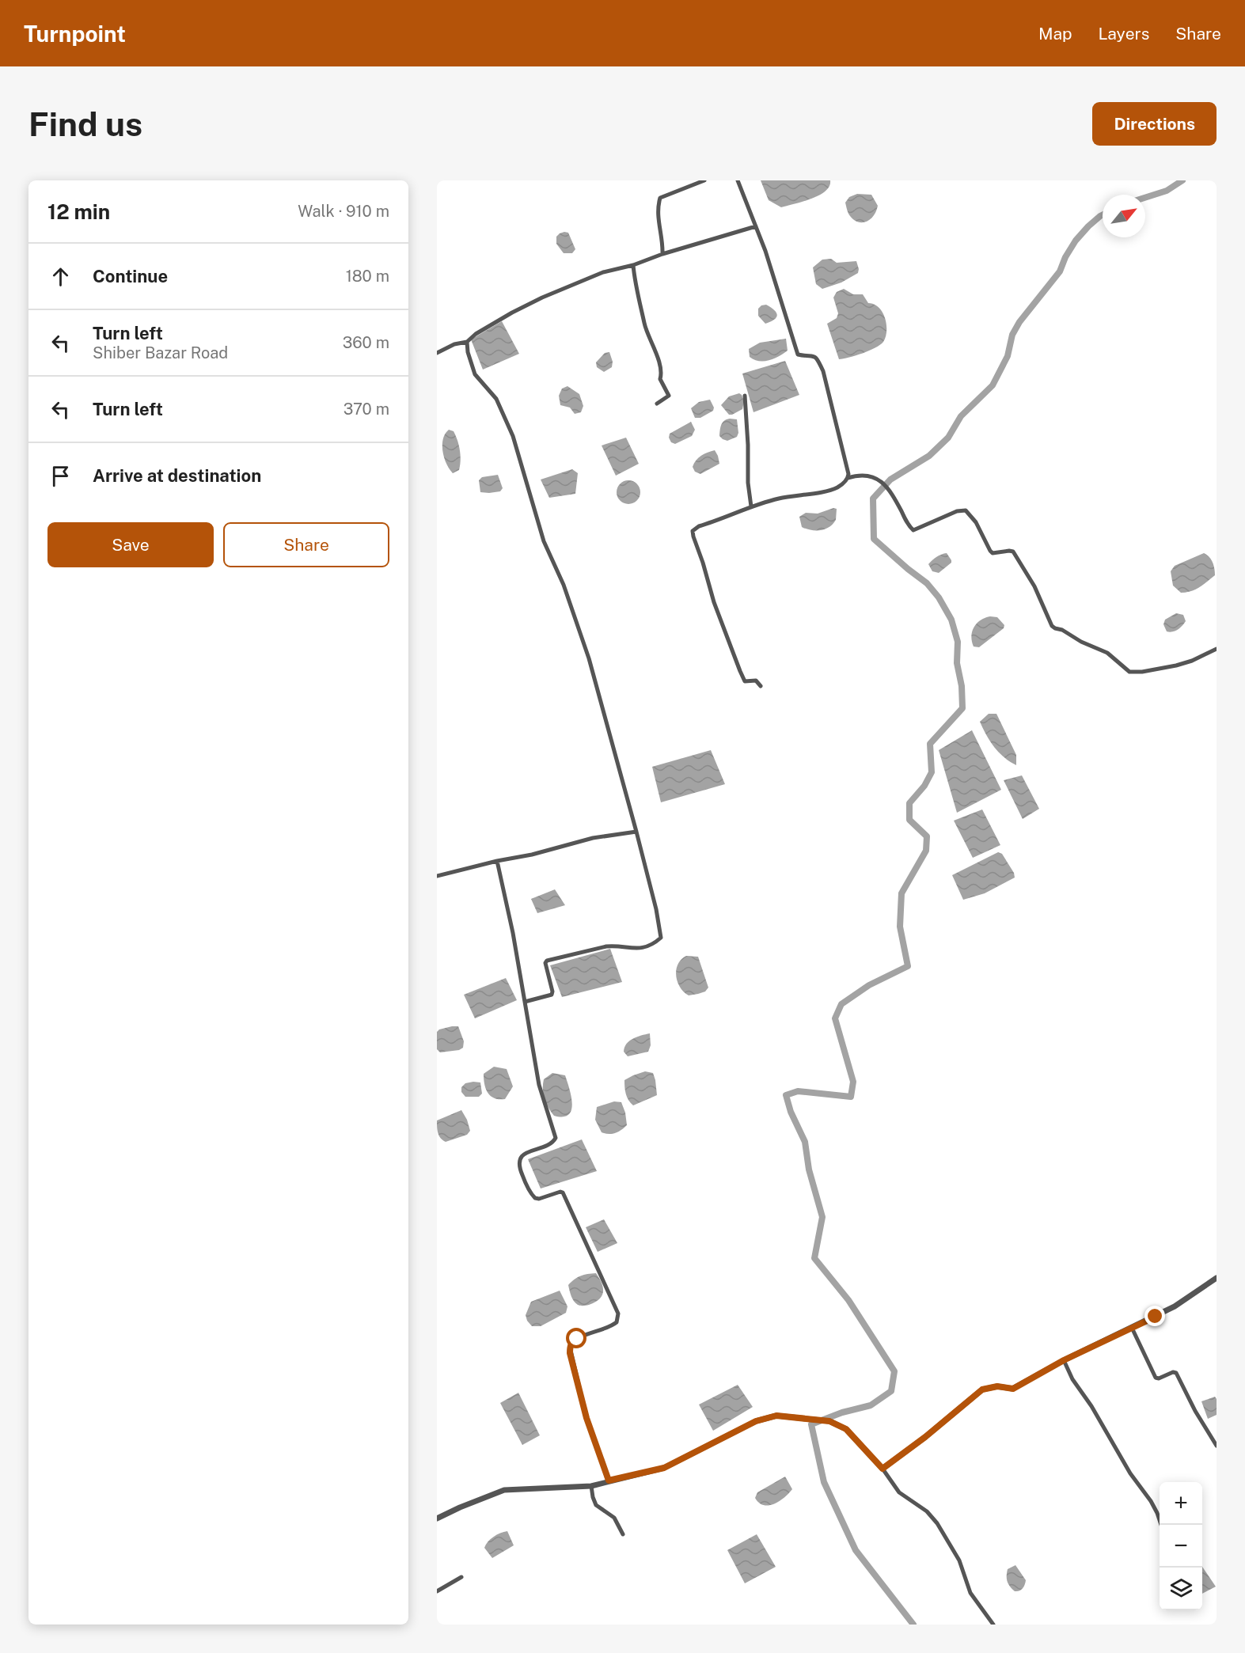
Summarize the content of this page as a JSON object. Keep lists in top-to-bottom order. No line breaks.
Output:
{"north":"top right","page":{"header":"Turnpoint","nav":["Map","Layers","Share"],"buttons":["Directions",["Save","Share"]],"title":"Find us","heading":["12 min","Walk · 910 m"],"list":[["Continue","180 m"],["Turn left","Shiber Bazar Road","360 m"],["Turn left","370 m"],"Arrive at destination"],"map_buttons":["+","−"]}}
